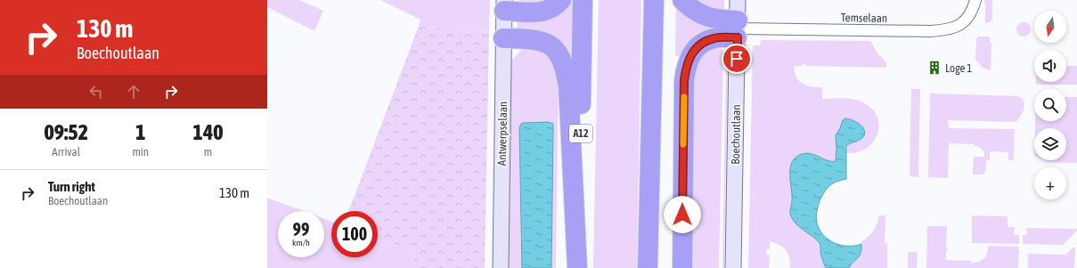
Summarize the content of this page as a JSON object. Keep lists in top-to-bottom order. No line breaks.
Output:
{"streets":{"highway":["A12"],"main road":["Antwerpselaan","Boechoutlaan"],"street":["Temselaan"]},"crossings":[["Temselaan","Boechoutlaan"]],"places":{"building":["Loge 1"]},"north":"bottom","page":{"turn":["130 m","Boechoutlaan"],"map_buttons":"+","eta":["09:52","Arrival","1","min","140","m"],"list":[{"name":"Turn right","note":"Boechoutlaan","value":"130 m"}],"speed":"99 km/h","limit":"100"}}
